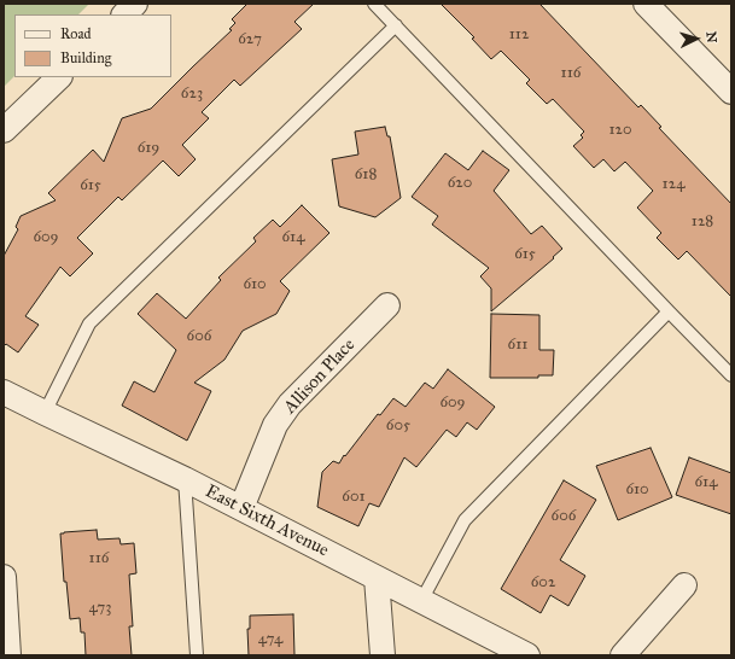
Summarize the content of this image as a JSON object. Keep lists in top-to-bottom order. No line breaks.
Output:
{"streets":{"street":["Allison Place","East Sixth Avenue"]},"crossings":[["Allison Place","East Sixth Avenue"]],"house_numbers":["112","627","116","623","120","619","618","620","124","615","128","609","614","615","610","606","611","609","605","614","610","601","606","116","602","473","474"],"legend":["Road","Building"],"north":"right"}
